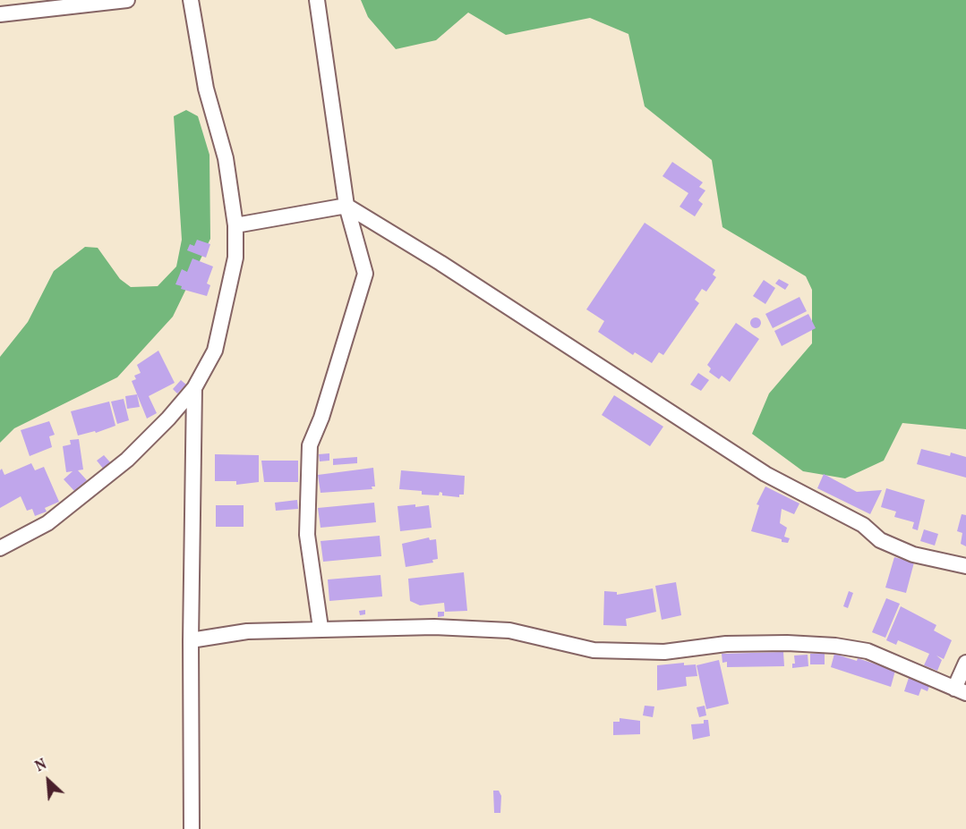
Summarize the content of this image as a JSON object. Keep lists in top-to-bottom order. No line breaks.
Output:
{"north":"top left"}
